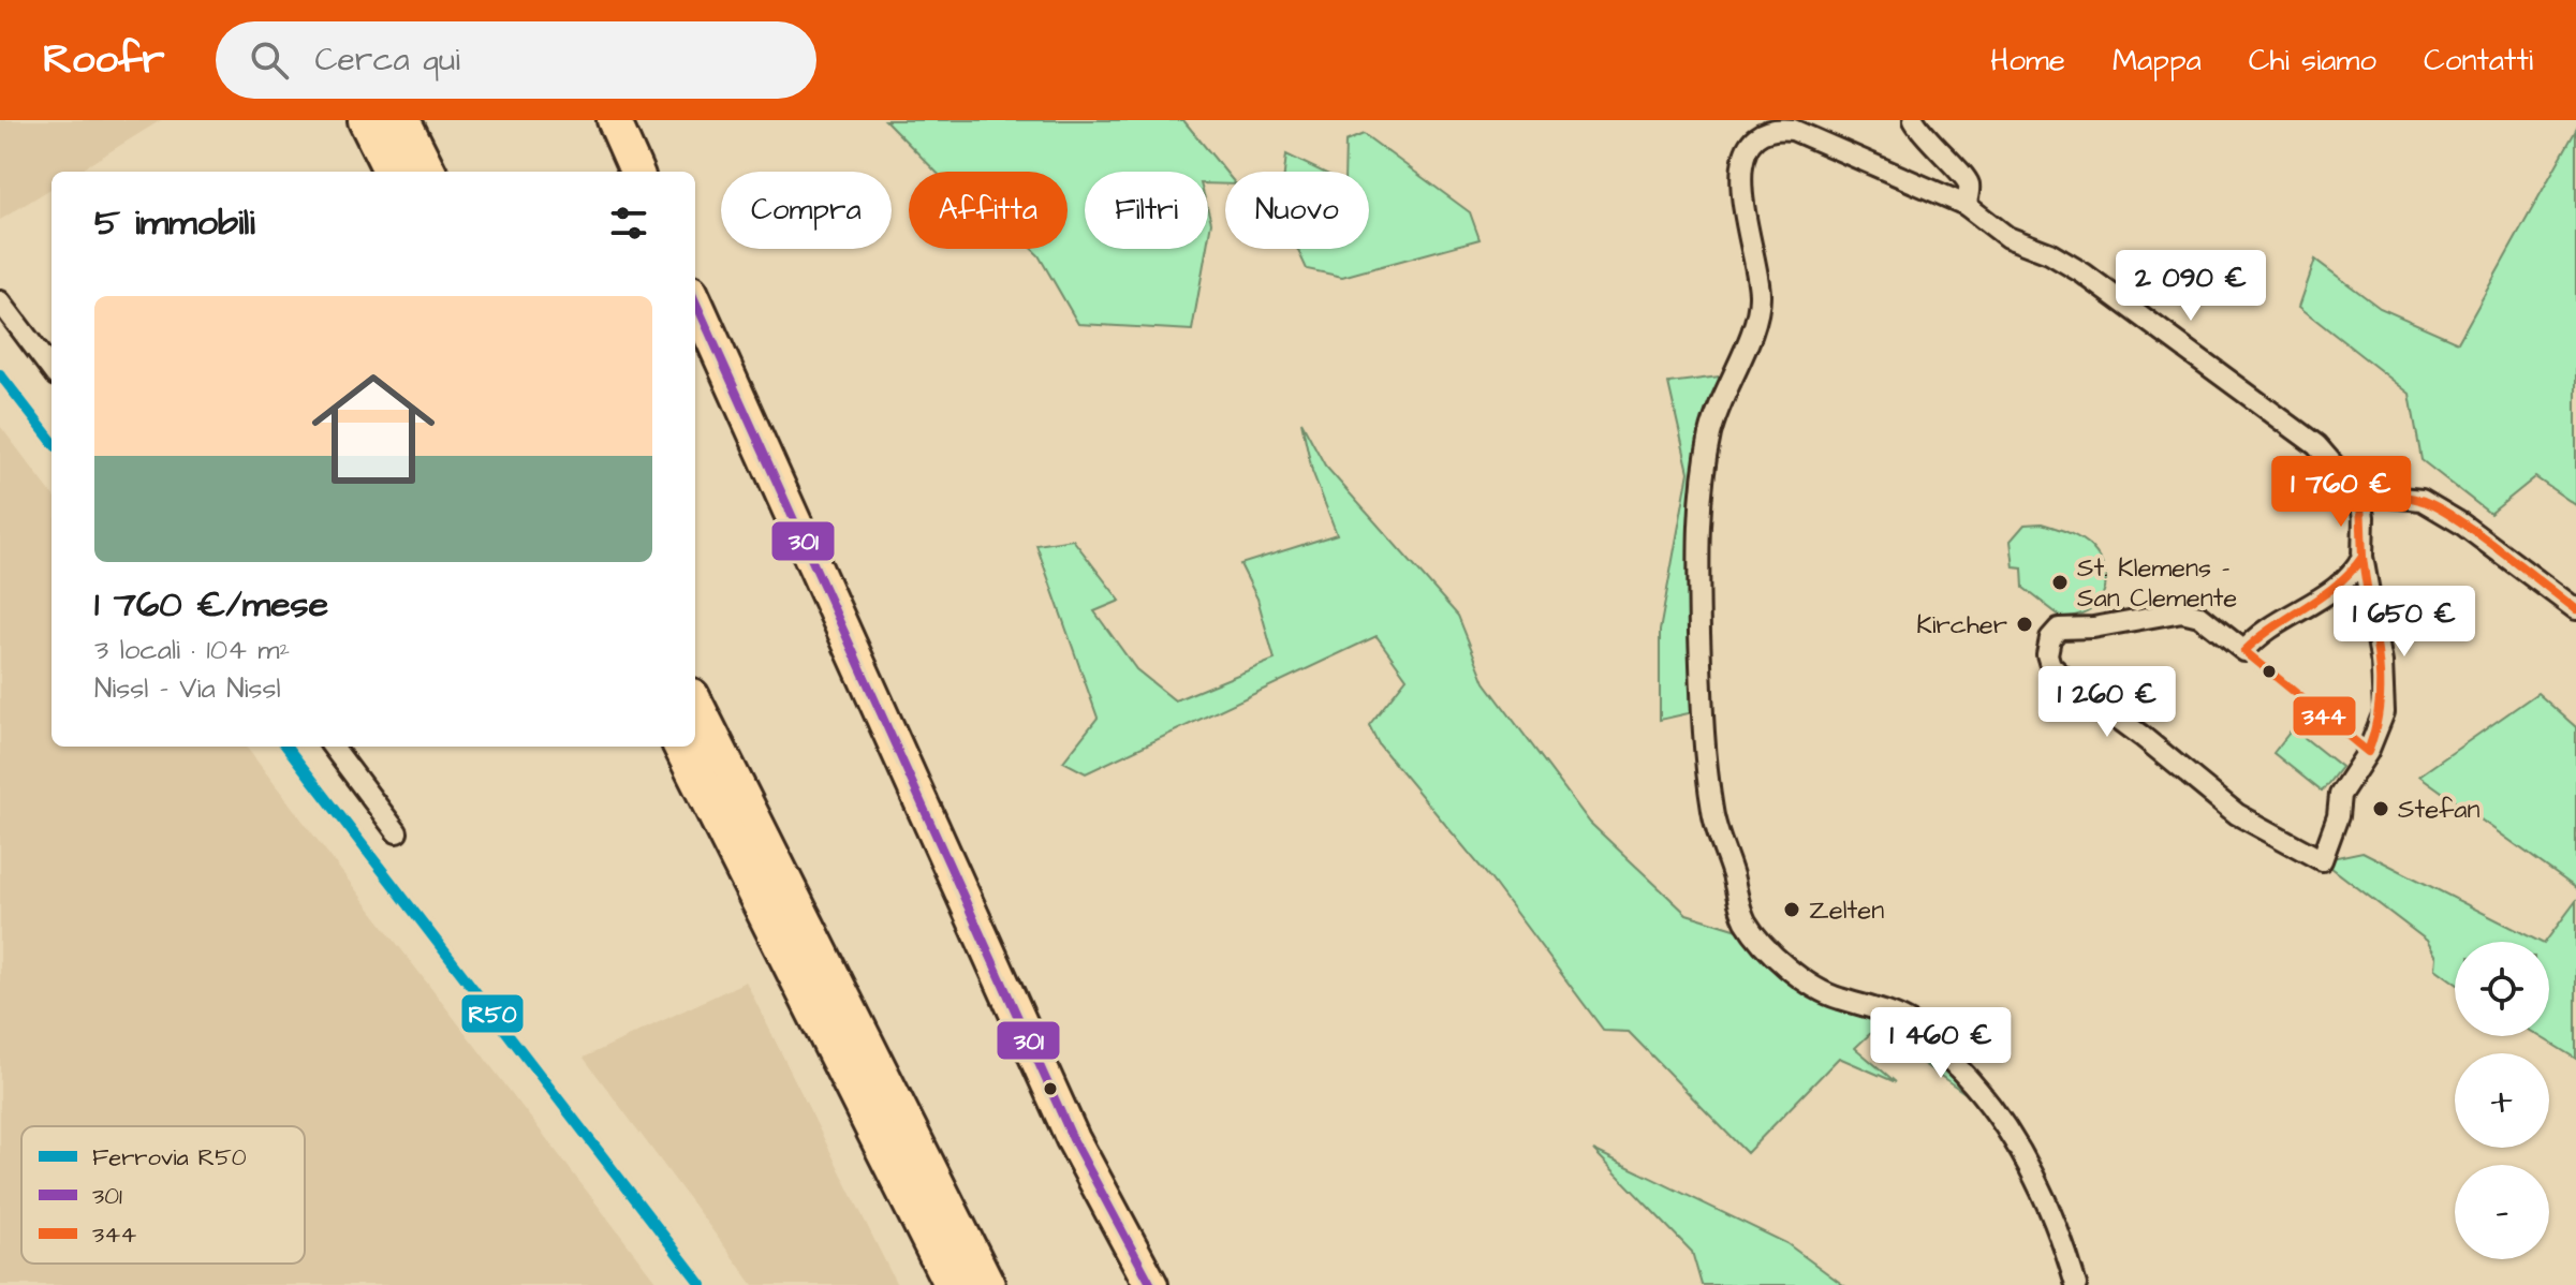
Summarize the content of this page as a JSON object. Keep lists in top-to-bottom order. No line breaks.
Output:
{"places":["St. Klemens - San Clemente","Kircher","Stefan","Zelten"],"lines":["transit line 301","rail line R50","transit line 344"],"legend":["Ferrovia R50","301","344"],"page":{"header":"Roofr","search":"Cerca qui","nav":["Home","Mappa","Chi siamo","Contatti"],"chip":["Compra","Affitta","Filtri","Nuovo"],"heading":"5 immobili","price":["2 090 €","1 760 €","1 650 €","1 260 €","1 460 €"],"list":[{"name":"1 760 €/mese","note":"3 locali · 104 m² · Nissl - Via Nissl"}],"map_buttons":["+","−"]}}
